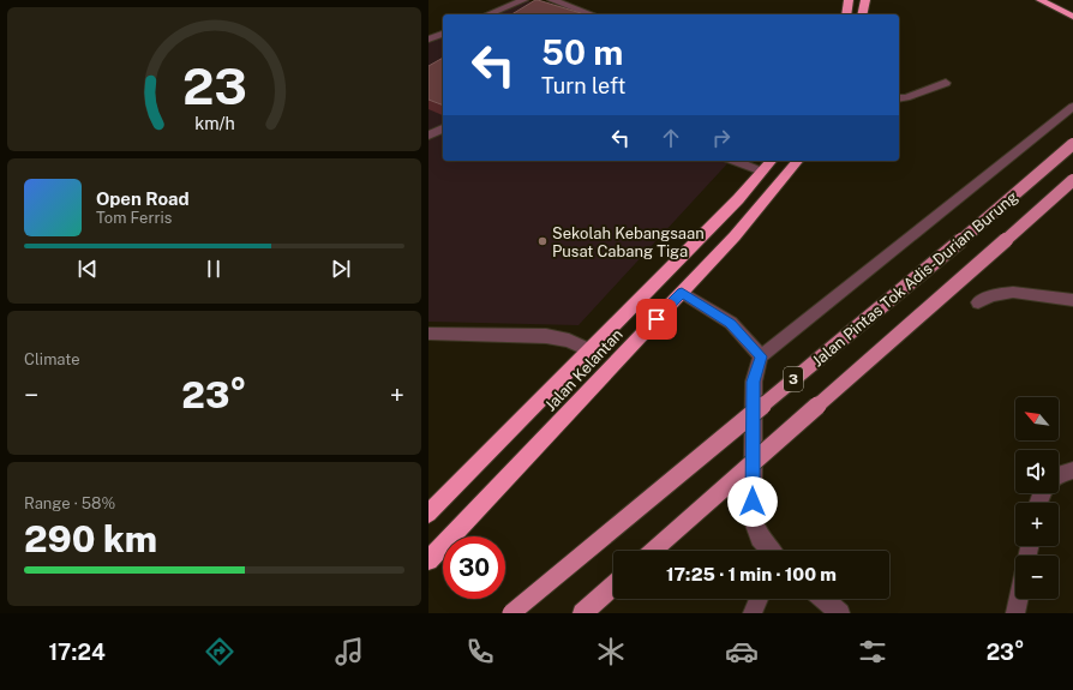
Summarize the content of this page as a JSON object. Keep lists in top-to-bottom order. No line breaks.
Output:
{"streets":{"highway":["Jalan Kelantan"],"main road":["Jalan Pintas Tok Adis-Durian Burung","3"]},"places":["Sekolah Kebangsaan Pusat Cabang Tiga"],"north":"top left","page":{"turn":["50 m","Turn left"],"song":["Open Road","Tom Ferris"],"tile":["Climate",["Range · 58%","290 km"]],"heat":["−","23°","+"],"map_buttons":["+","−"],"limit":"30","trip":"17:25 · 1 min · 100 m","tabs":["17:24","23°"],"gauge":["23","km/h"]}}
